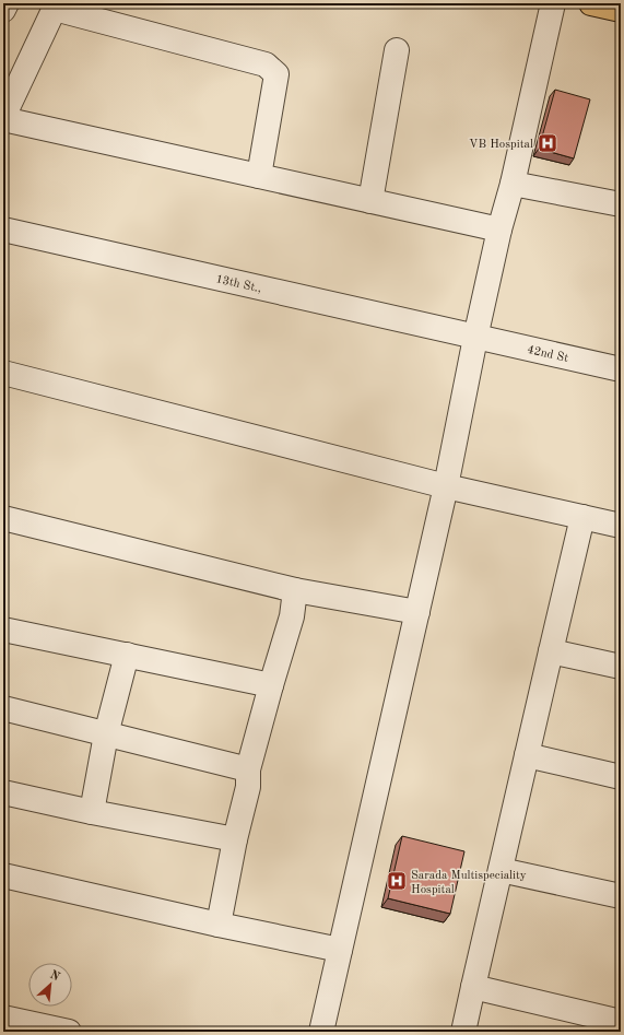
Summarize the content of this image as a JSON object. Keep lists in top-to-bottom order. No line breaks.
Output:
{"streets":{"street":["13th St.,","42nd St"]},"crossings":[["13th St.,","42nd St"]],"places":{"hospital":["VB Hospital","Sarada Multispeciality Hospital"]},"north":"top right"}
